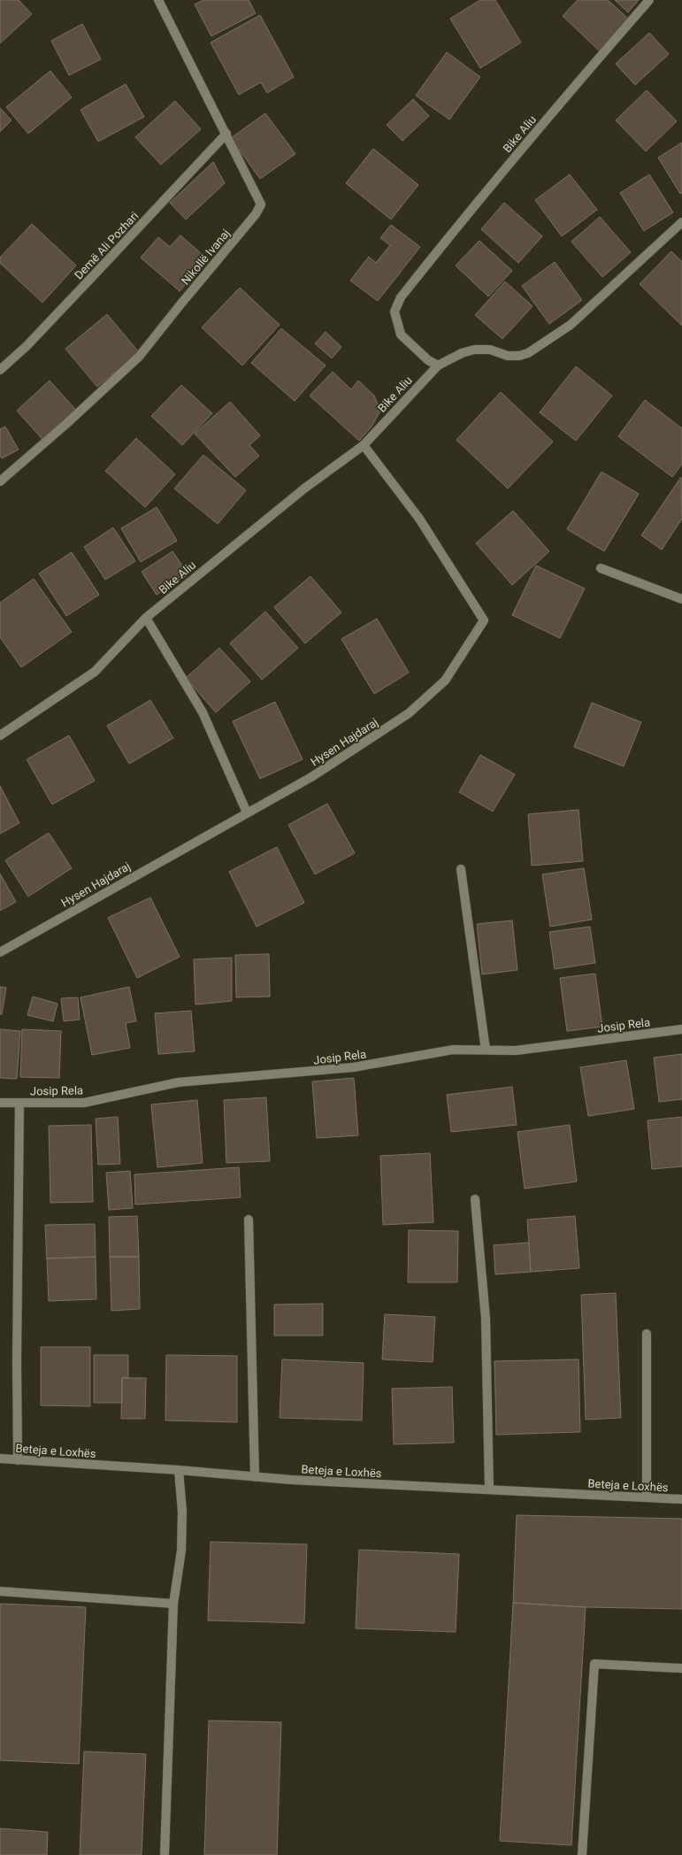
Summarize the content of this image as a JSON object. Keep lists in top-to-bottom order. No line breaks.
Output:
{"streets":{"street":["Bike Aliu","Demë Ali Pozhari","Nikollë Ivanaj","Hysen Hajdaraj","Josip Rela","Beteja e Loxhës"]},"crossings":[["Bike Aliu","Hysen Hajdaraj"],["Demë Ali Pozhari","Nikollë Ivanaj"]]}
